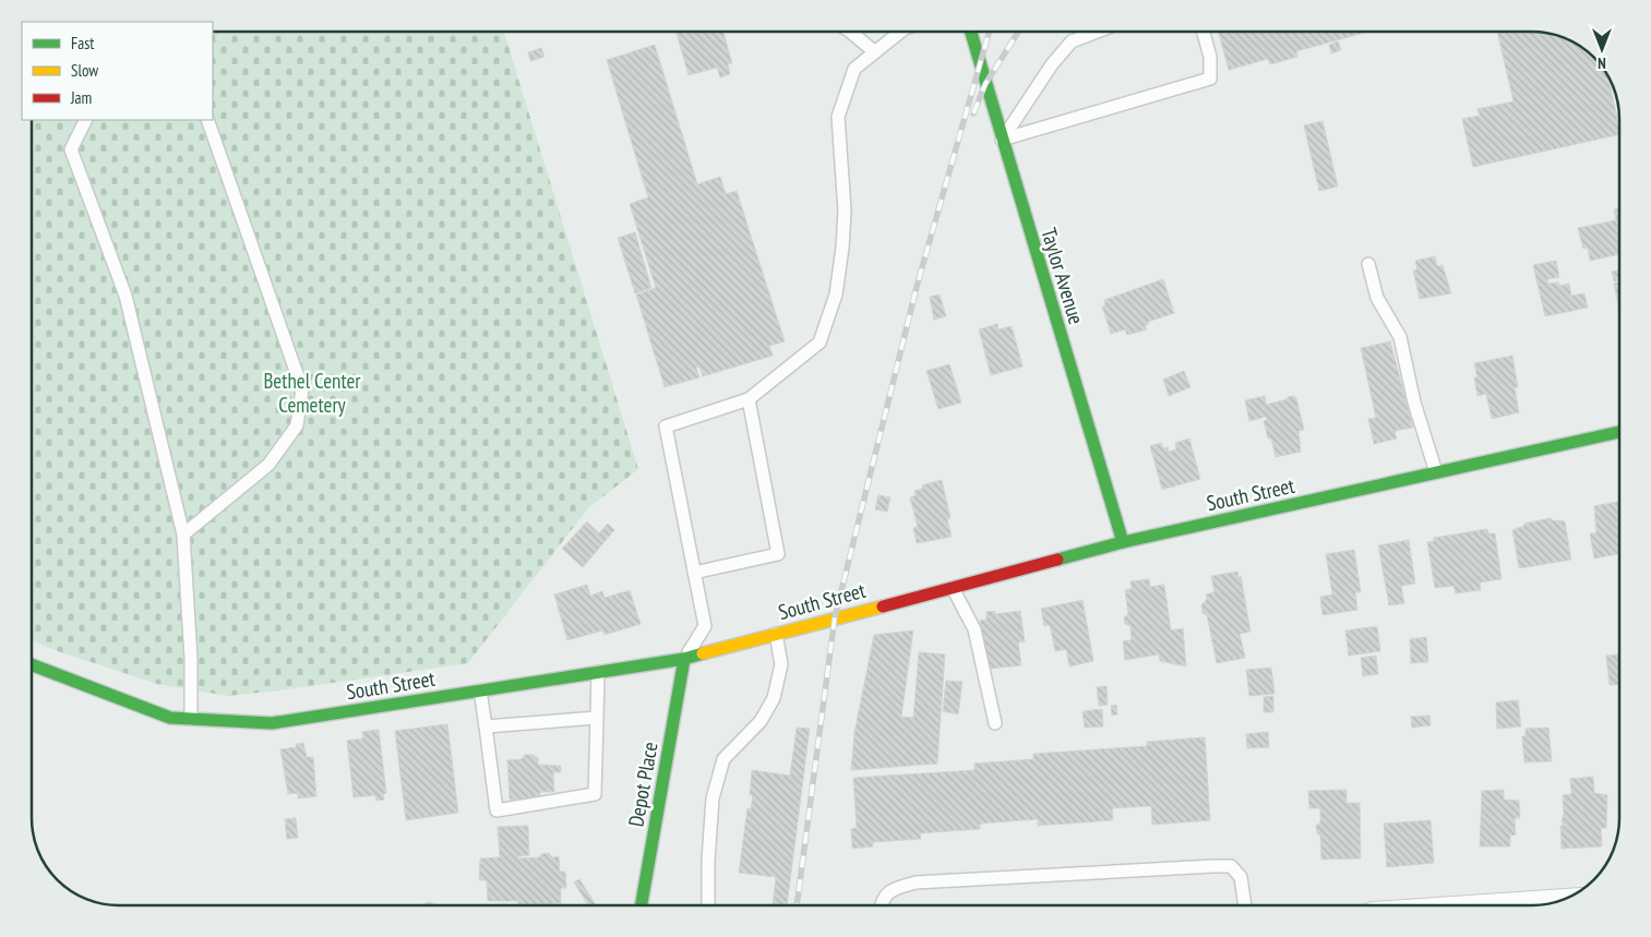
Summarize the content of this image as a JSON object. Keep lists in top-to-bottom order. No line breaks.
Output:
{"streets":{"street":["Taylor Avenue","South Street","Depot Place"]},"crossings":[["Taylor Avenue","South Street"],["South Street","Depot Place"]],"parks":["Bethel Center Cemetery"],"legend":["Fast","Slow","Jam"],"north":"bottom"}
